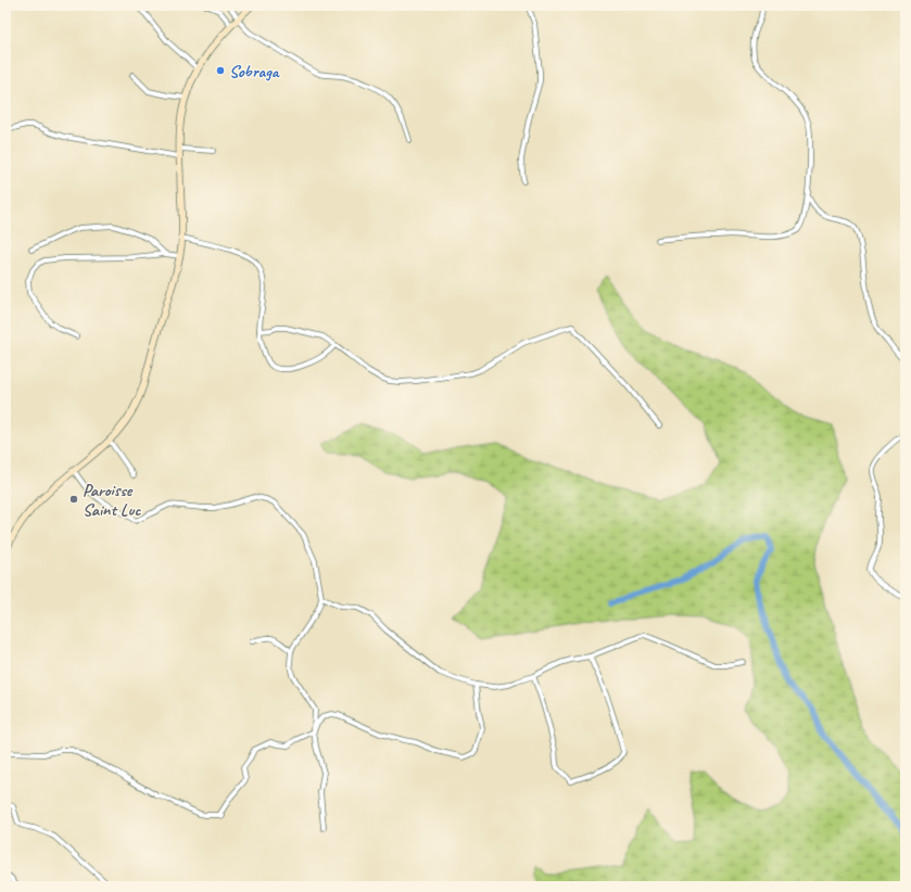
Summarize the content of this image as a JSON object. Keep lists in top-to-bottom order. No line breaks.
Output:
{"places":["Sobraga","Paroisse Saint Luc"]}
